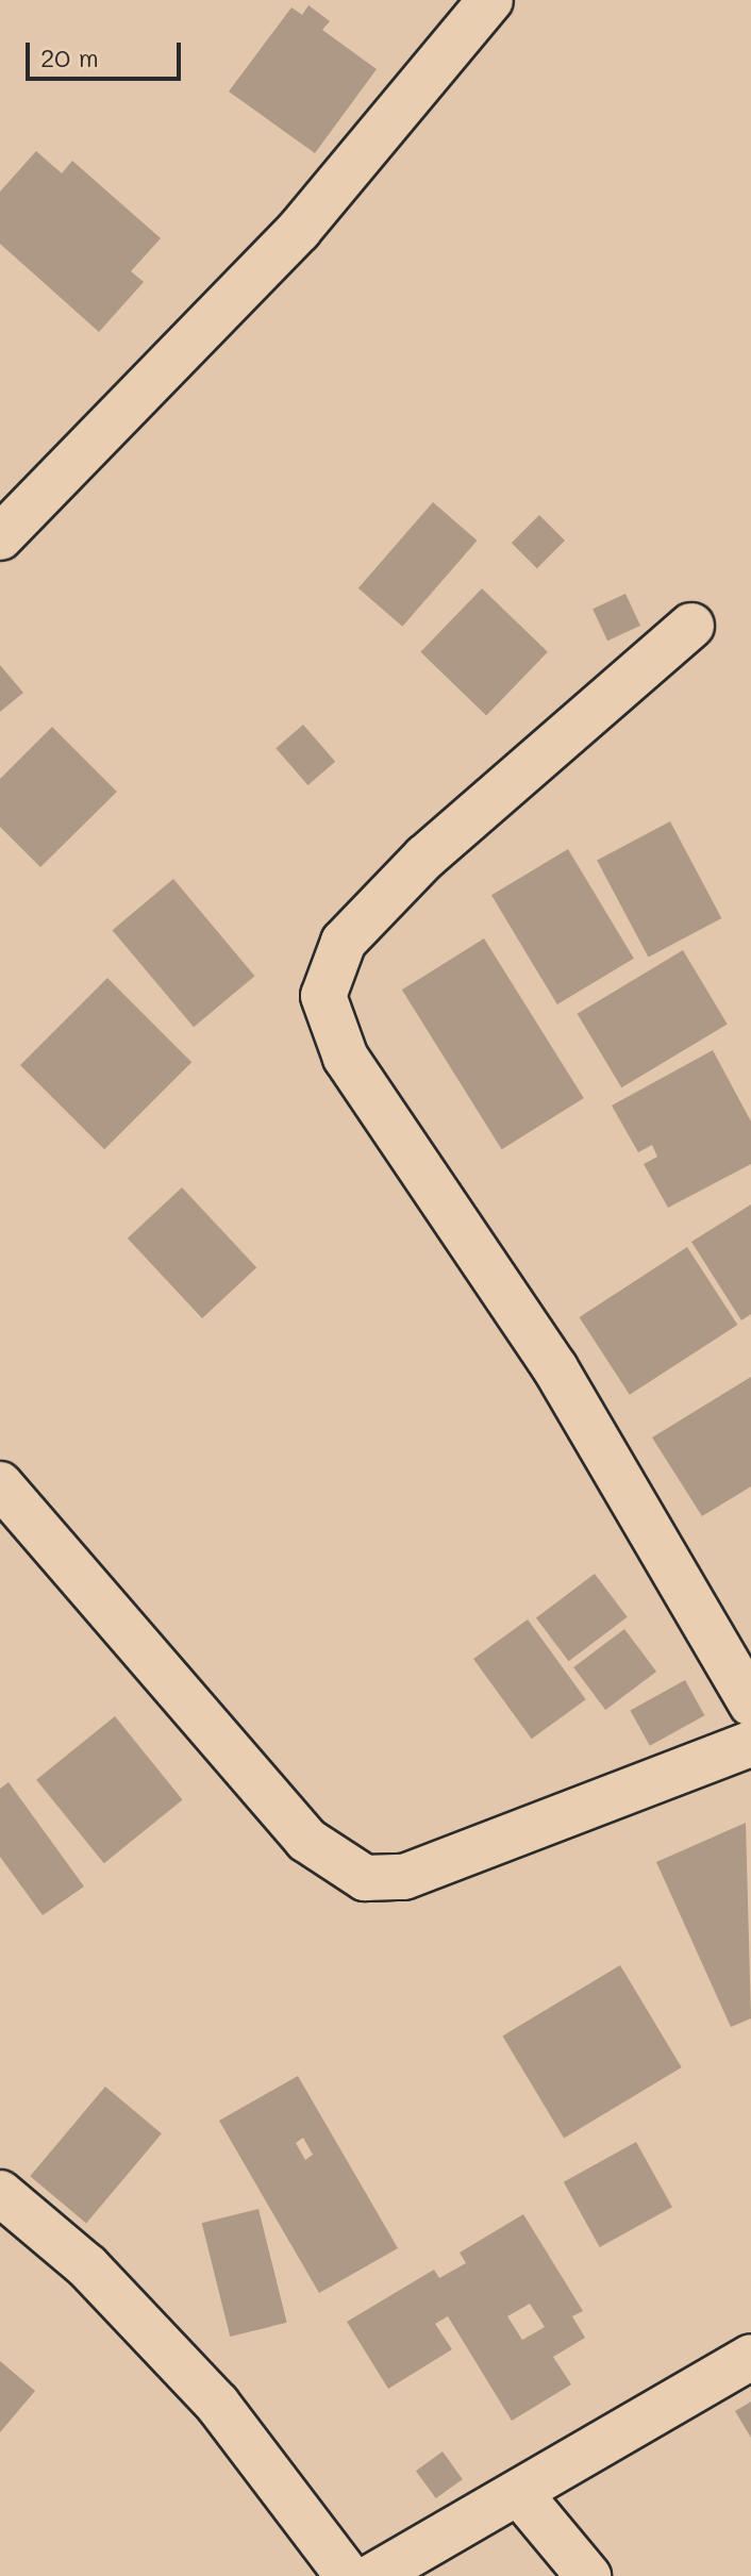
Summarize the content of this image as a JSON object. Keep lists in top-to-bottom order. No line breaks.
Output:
{"scale_bar":"20 m"}
